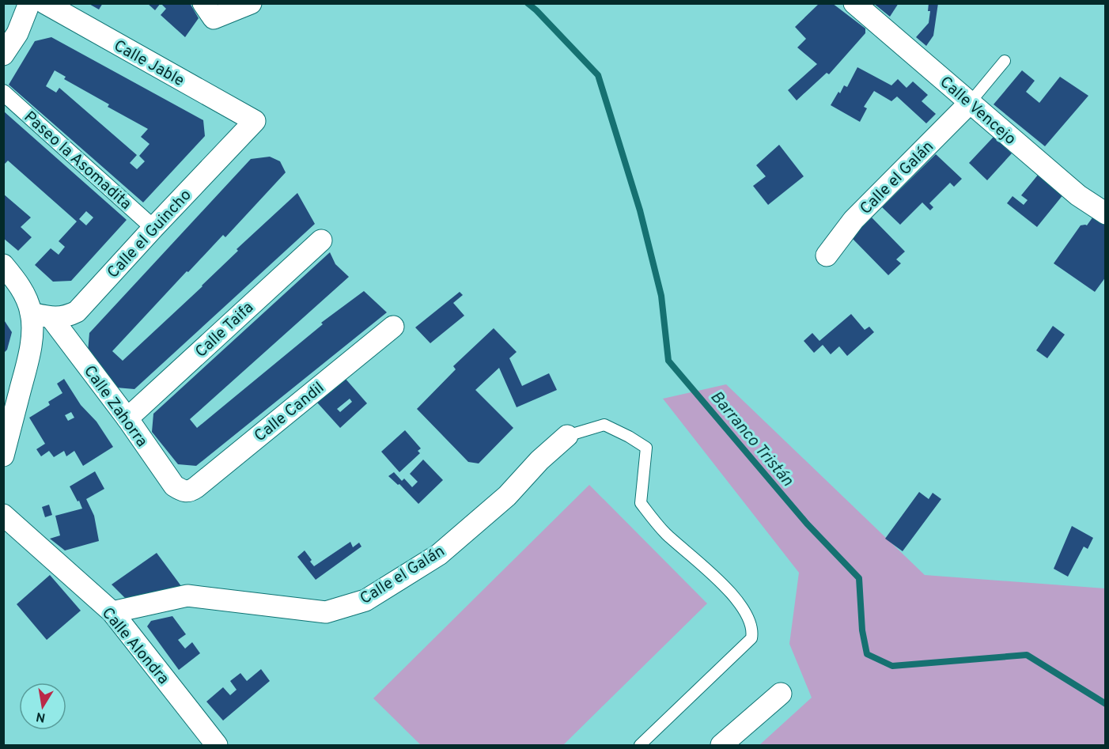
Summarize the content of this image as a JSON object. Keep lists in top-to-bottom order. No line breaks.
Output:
{"streets":{"street":["Calle Jable","Calle Vencejo","Paseo la Asomadita","Calle el Galán","Calle el Guincho","Calle Taifa","Calle Zahorra","Calle Candil","Calle Alondra"]},"crossings":[["Calle Jable","Calle el Guincho"],["Calle Vencejo","Calle el Galán"],["Paseo la Asomadita","Calle el Guincho"],["Calle el Galán","Calle Alondra"],["Calle el Guincho","Calle Zahorra"],["Calle Taifa","Calle Zahorra"],["Calle Zahorra","Calle Candil"]],"water":["Barranco Tristán"],"north":"bottom"}
